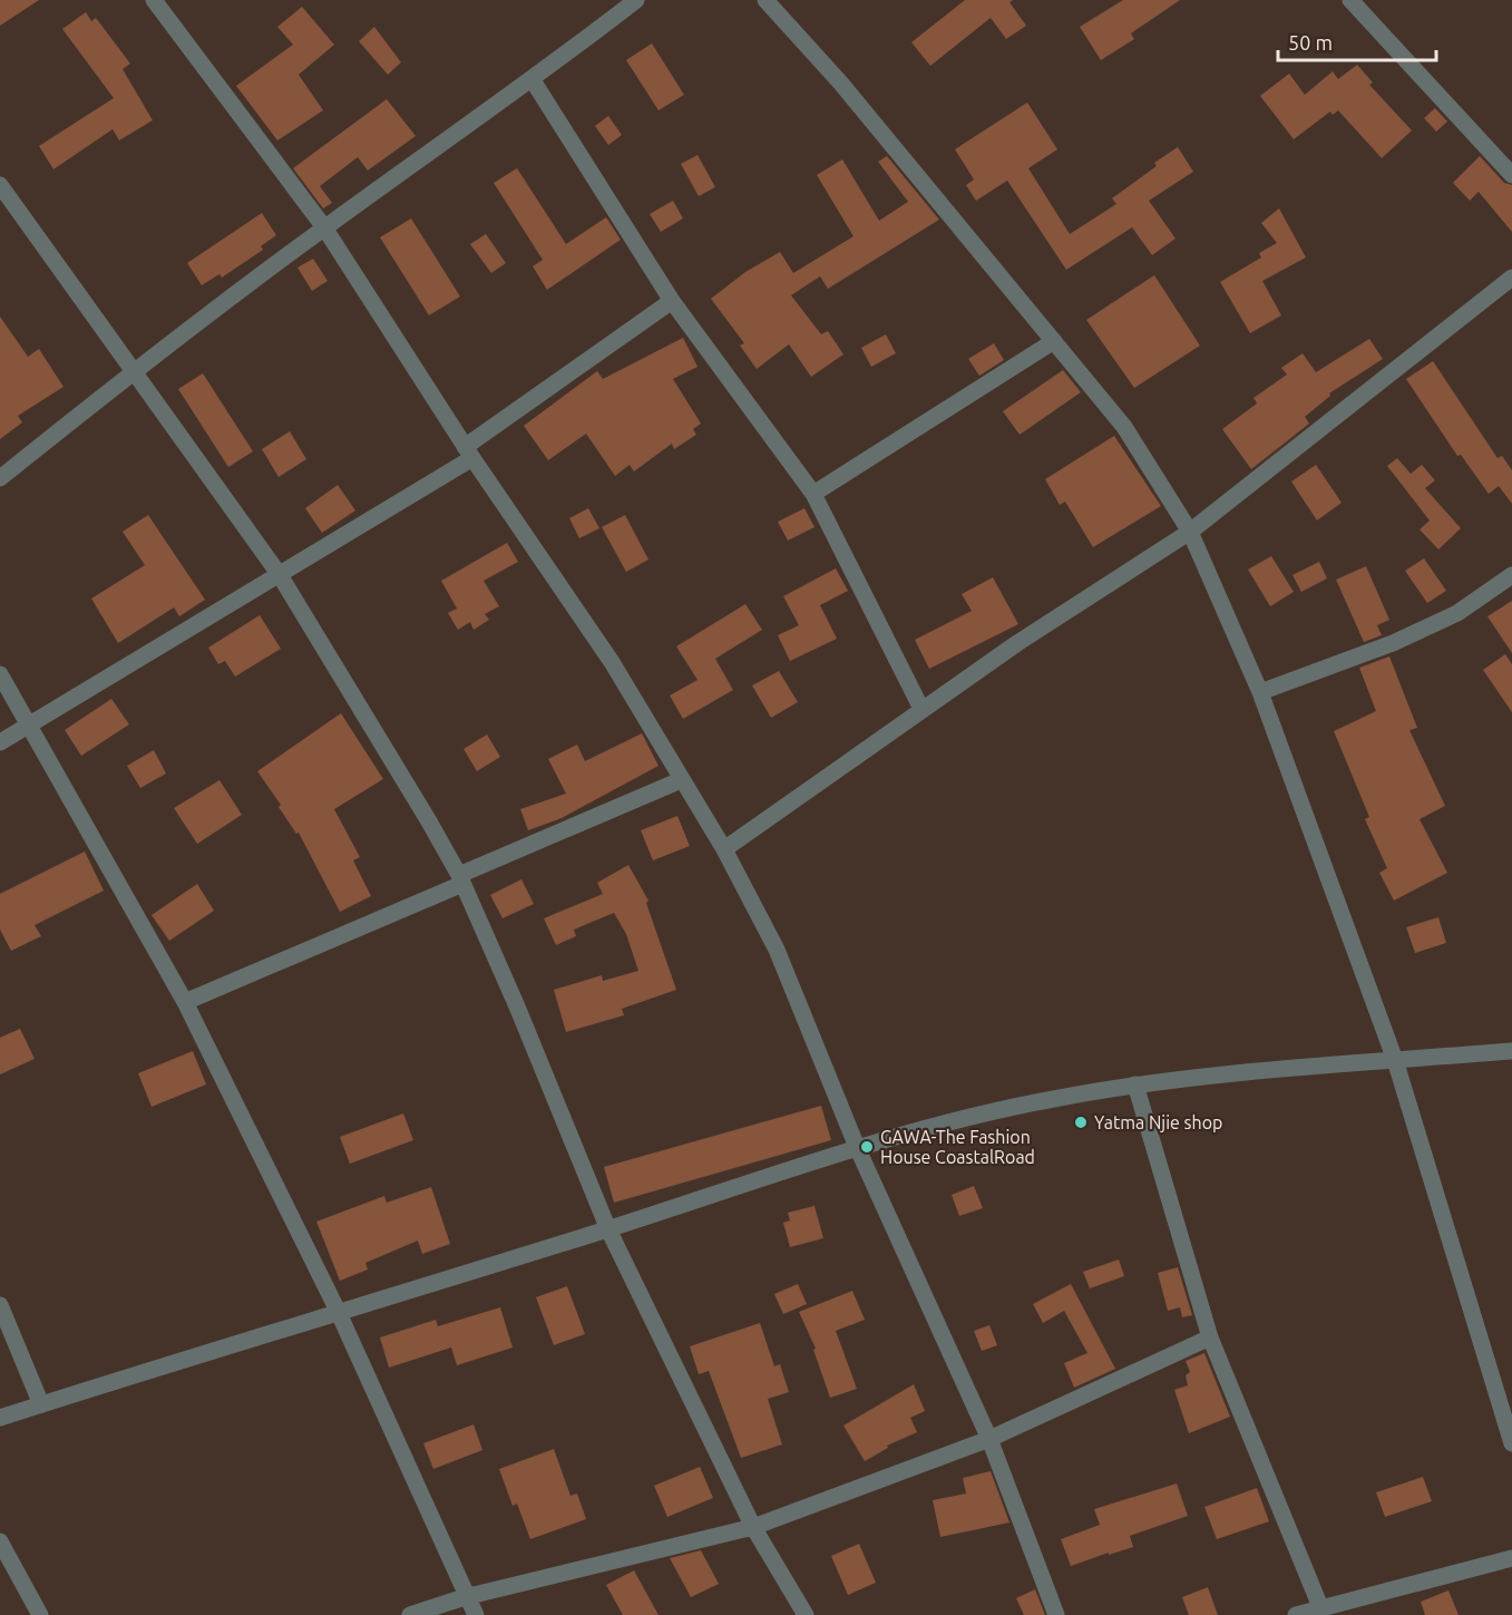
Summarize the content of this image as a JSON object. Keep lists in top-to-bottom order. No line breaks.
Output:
{"places":["Yatma Njie shop","GAWA-The Fashion House CoastalRoad"],"scale_bar":"50 m"}
